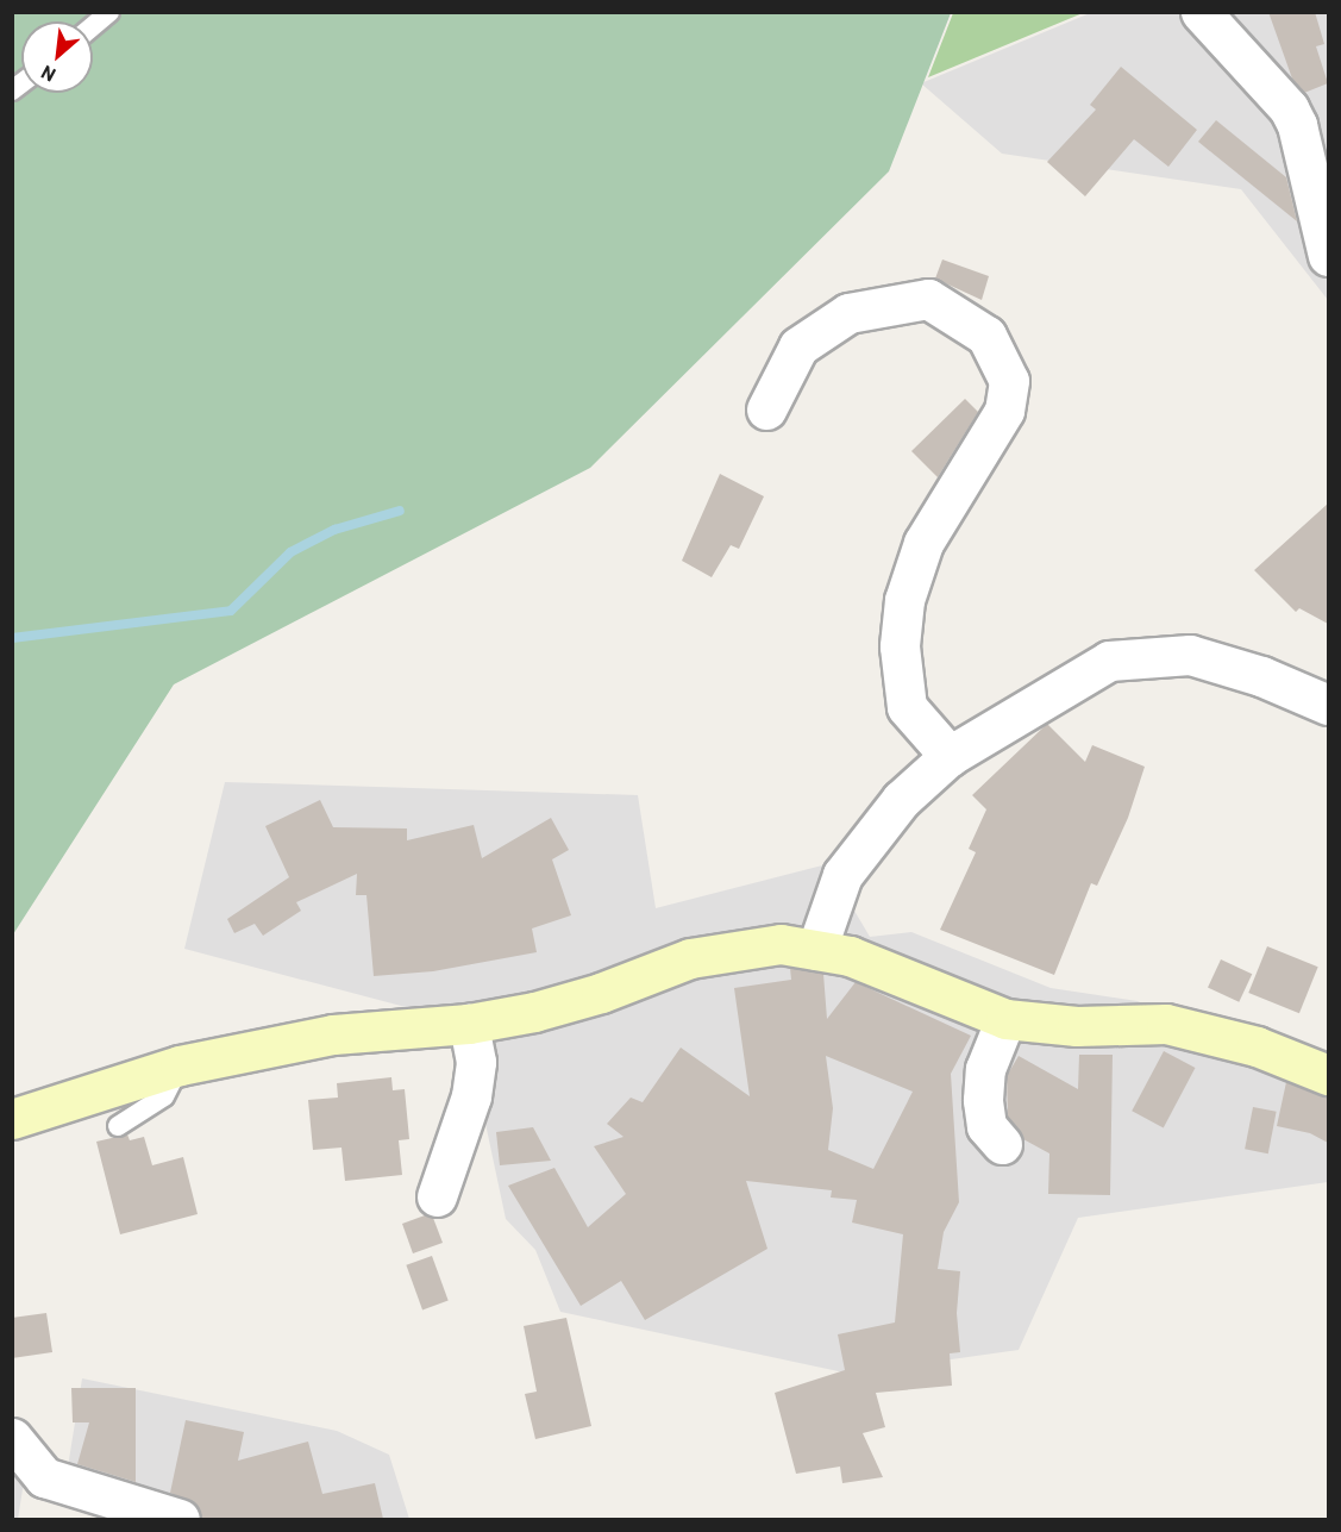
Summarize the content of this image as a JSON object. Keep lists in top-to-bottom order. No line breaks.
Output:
{"north":"bottom left"}
